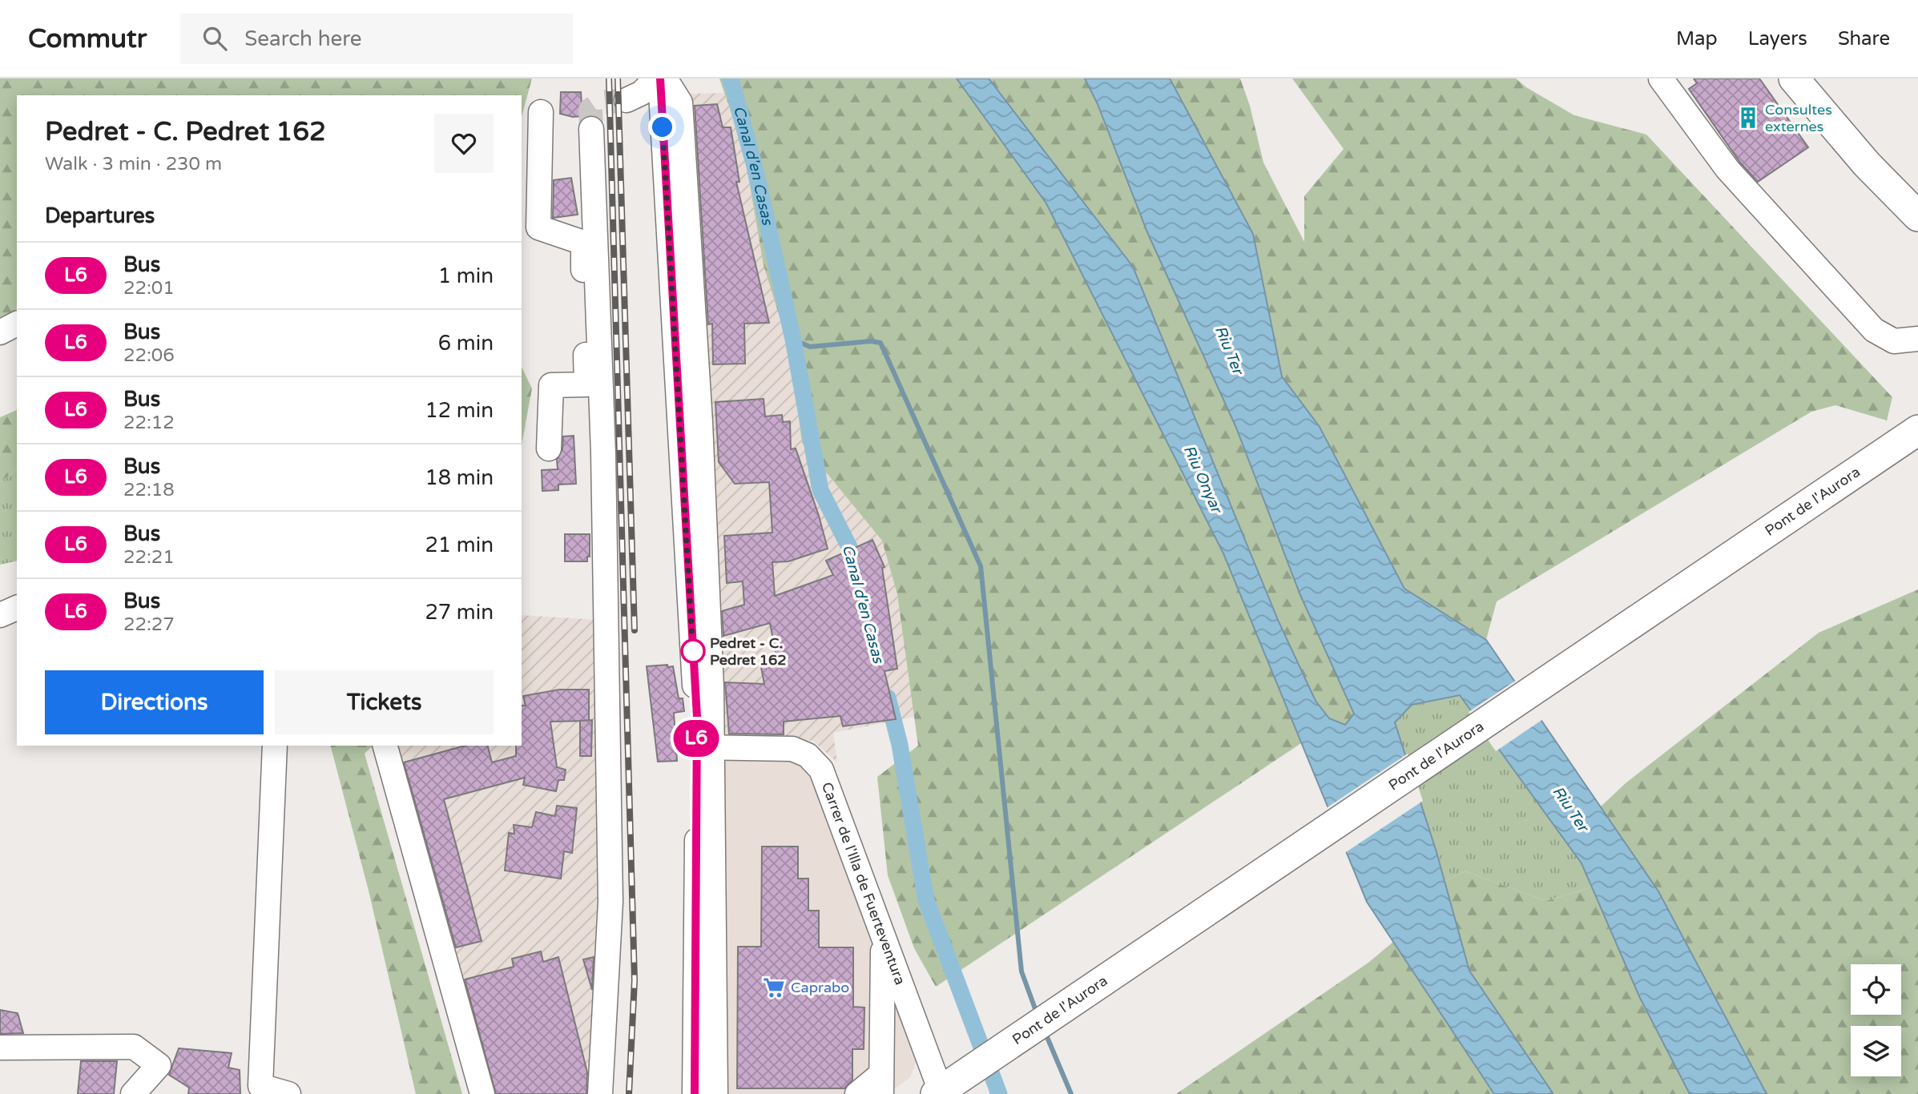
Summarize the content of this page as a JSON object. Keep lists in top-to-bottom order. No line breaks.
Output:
{"streets":{"main road":["Pont de l'Aurora"],"street":["Carrer de l'Illa de Fuerteventura"]},"crossings":[["Pont de l'Aurora","Carrer de l'Illa de Fuerteventura"]],"water":["Canal d'en Casas","Riu Ter","Riu Onyar"],"places":{"building":["Consultes externes"],"other":["Pedret - C. Pedret 162"],"supermarket":["Caprabo"]},"lines":["bus line L6"],"page":{"header":"Commutr","search":"Search here","nav":["Map","Layers","Share"],"on_map":"L6","heading":[["Pedret - C. Pedret 162","Walk · 3 min · 230 m"],"Departures"],"list":[{"mark":"L6","name":"Bus","note":"22:01","value":"1 min"},{"mark":"L6","name":"Bus","note":"22:06","value":"6 min"},{"mark":"L6","name":"Bus","note":"22:12","value":"12 min"},{"mark":"L6","name":"Bus","note":"22:18","value":"18 min"},{"mark":"L6","name":"Bus","note":"22:21","value":"21 min"},{"mark":"L6","name":"Bus","note":"22:27","value":"27 min"}],"buttons":["Directions","Tickets"]}}
